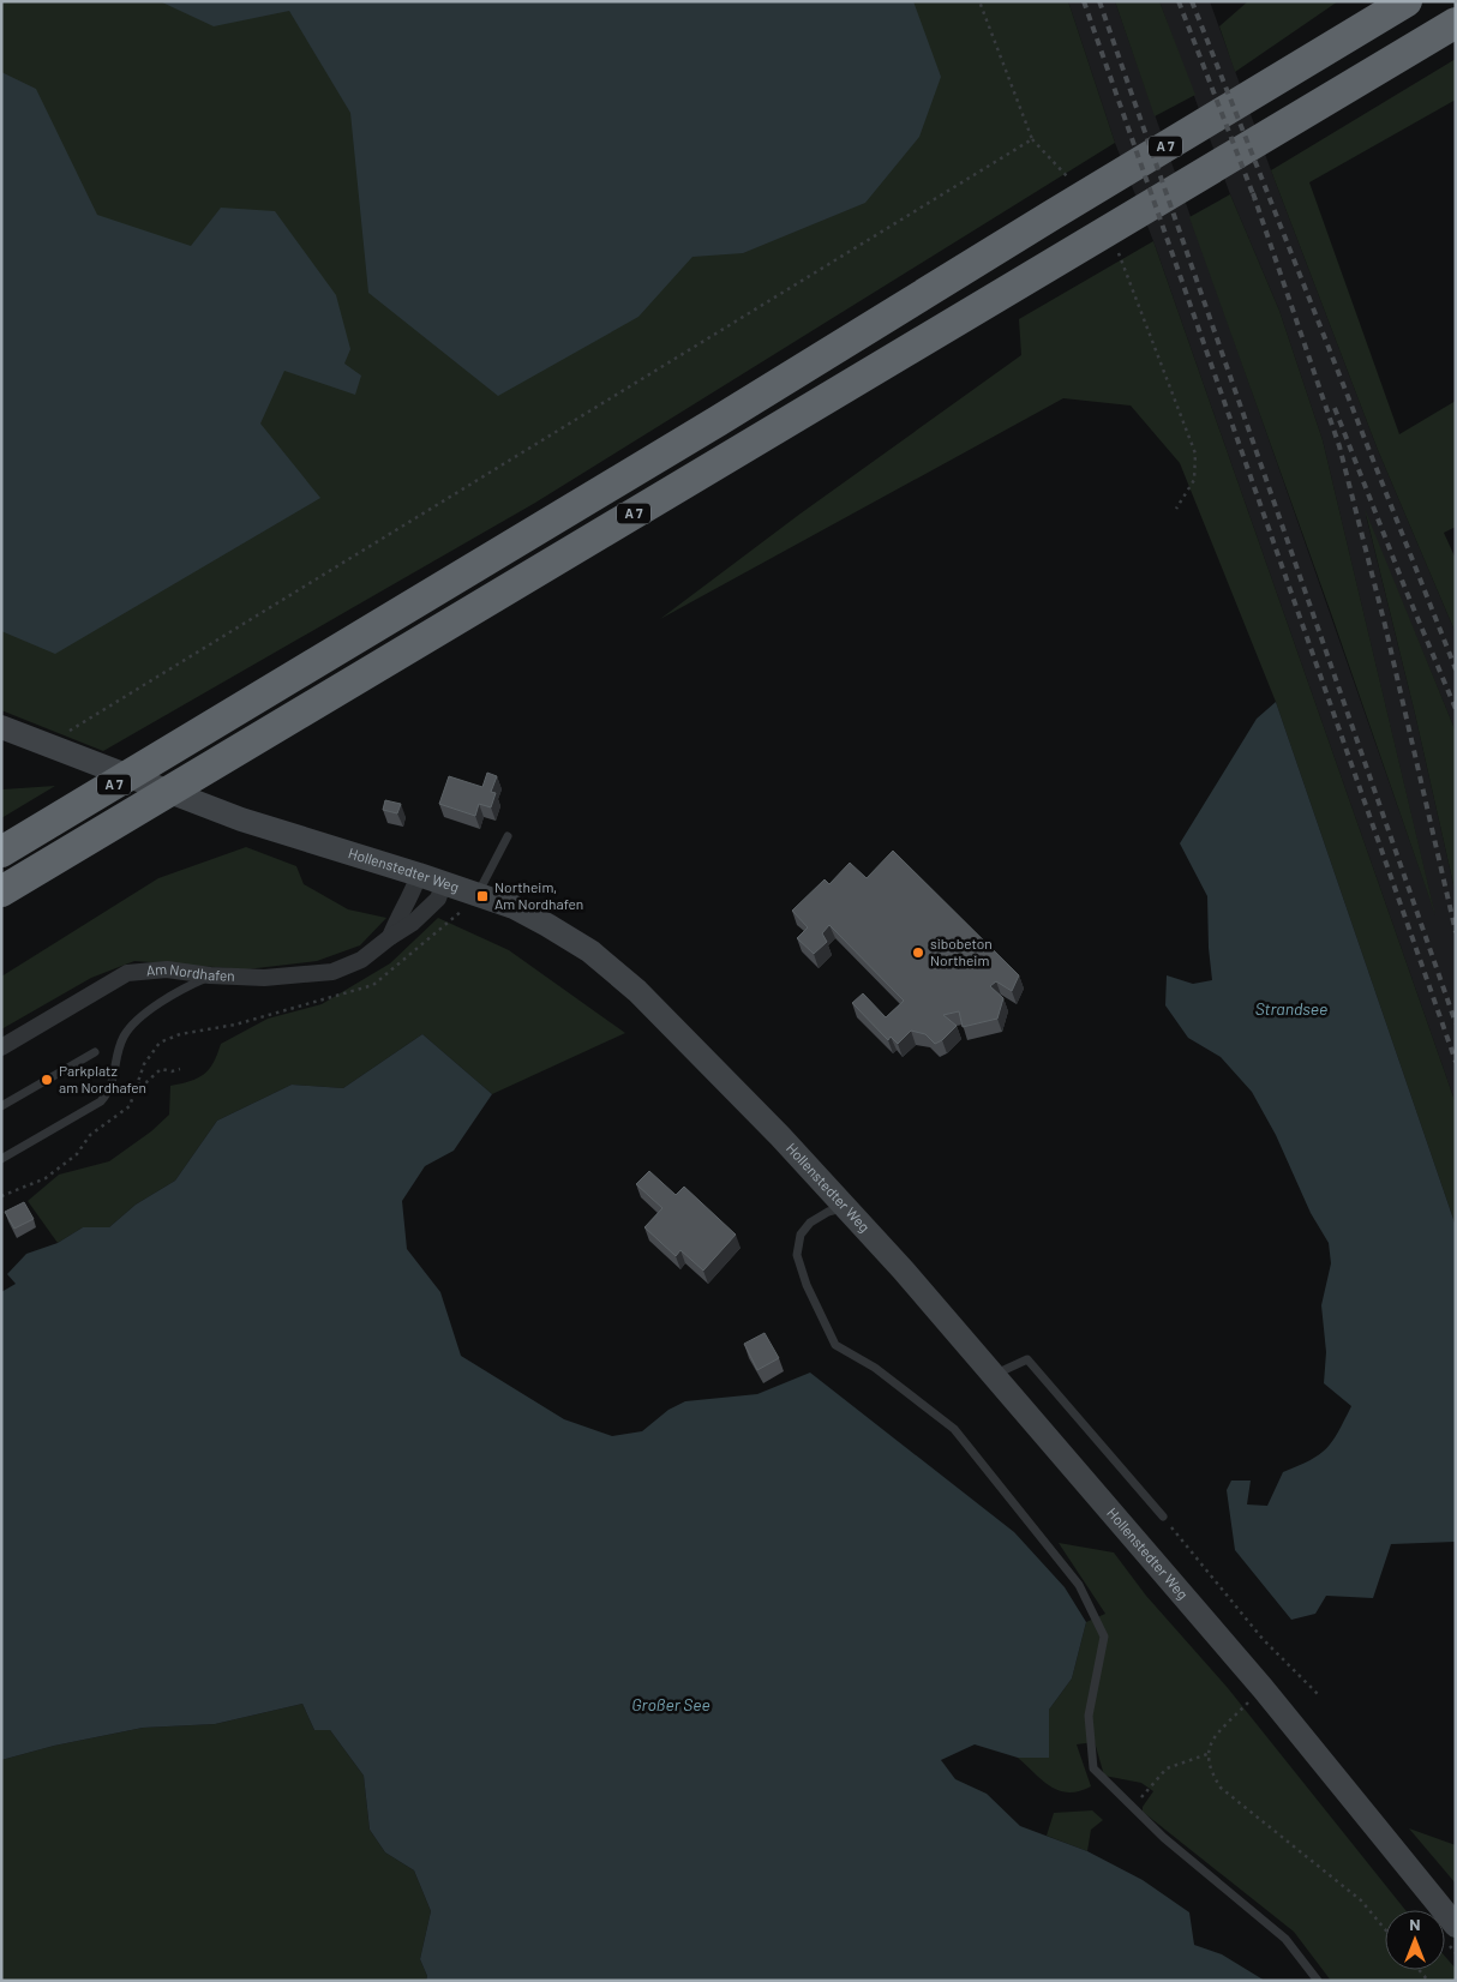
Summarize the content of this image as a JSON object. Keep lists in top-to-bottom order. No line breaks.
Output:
{"streets":{"highway":["A 7"],"main road":["Hollenstedter Weg"],"street":["Am Nordhafen"]},"crossings":[["Hollenstedter Weg","Am Nordhafen"]],"water":["Strandsee","Großer See"],"places":{"transit":["Northeim, Am Nordhafen"],"other":["sibobeton Northeim","Parkplatz am Nordhafen"]},"north":"top"}
